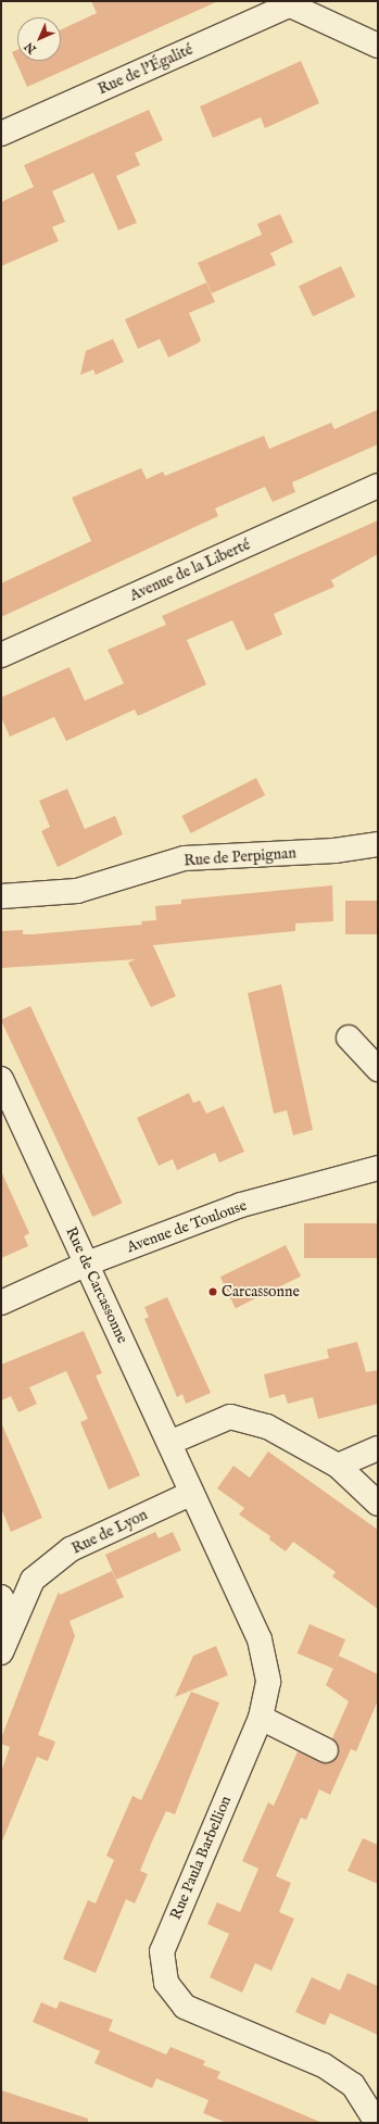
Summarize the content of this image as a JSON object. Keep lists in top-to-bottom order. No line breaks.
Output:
{"streets":{"street":["Rue de l'Égalité","Avenue de la Liberté","Rue de Perpignan","Avenue de Toulouse","Rue de Carcassonne","Rue de Lyon","Rue Paula Barbellion"]},"crossings":[["Avenue de Toulouse","Rue de Carcassonne"],["Rue de Carcassonne","Rue de Lyon"],["Rue de Carcassonne","Rue Paula Barbellion"],["Rue de Lyon","Rue Paula Barbellion"]],"places":["Carcassonne"],"north":"bottom left"}
